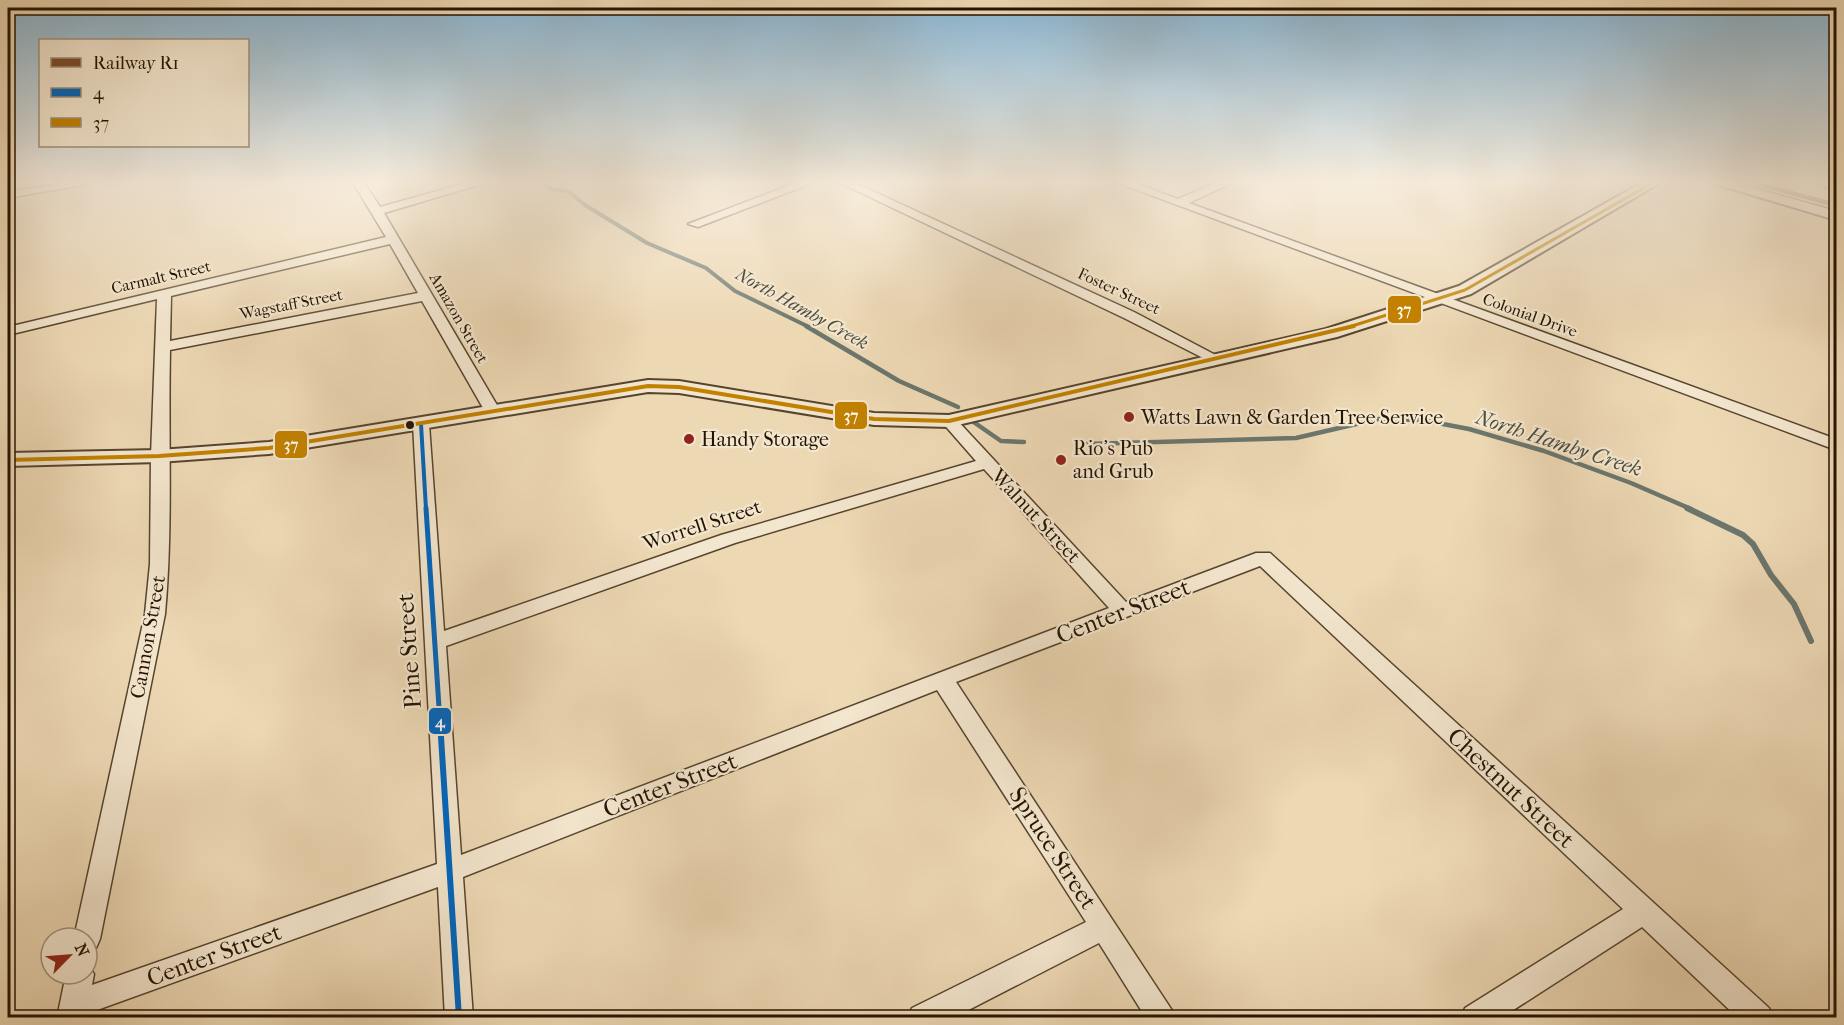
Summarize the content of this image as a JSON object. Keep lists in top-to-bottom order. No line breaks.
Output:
{"streets":{"street":["Carmalt Street","Foster Street","Wagstaff Street","Colonial Drive","Amazon Street","Walnut Street","Worrell Street","Center Street","Cannon Street","Pine Street","Chestnut Street","Spruce Street"]},"crossings":[["Carmalt Street","Amazon Street"],["Carmalt Street","Cannon Street"],["Wagstaff Street","Amazon Street"],["Wagstaff Street","Cannon Street"],["Walnut Street","Worrell Street"],["Walnut Street","Center Street"],["Worrell Street","Pine Street"],["Center Street","Pine Street"],["Center Street","Chestnut Street"],["Center Street","Spruce Street"]],"water":["North Hamby Creek"],"places":["Watts Lawn & Garden Tree Service","Handy Storage","Rio's Pub and Grub"],"lines":["transit line 37","transit line 4"],"legend":["Railway R1","4","37"],"north":"top right"}
